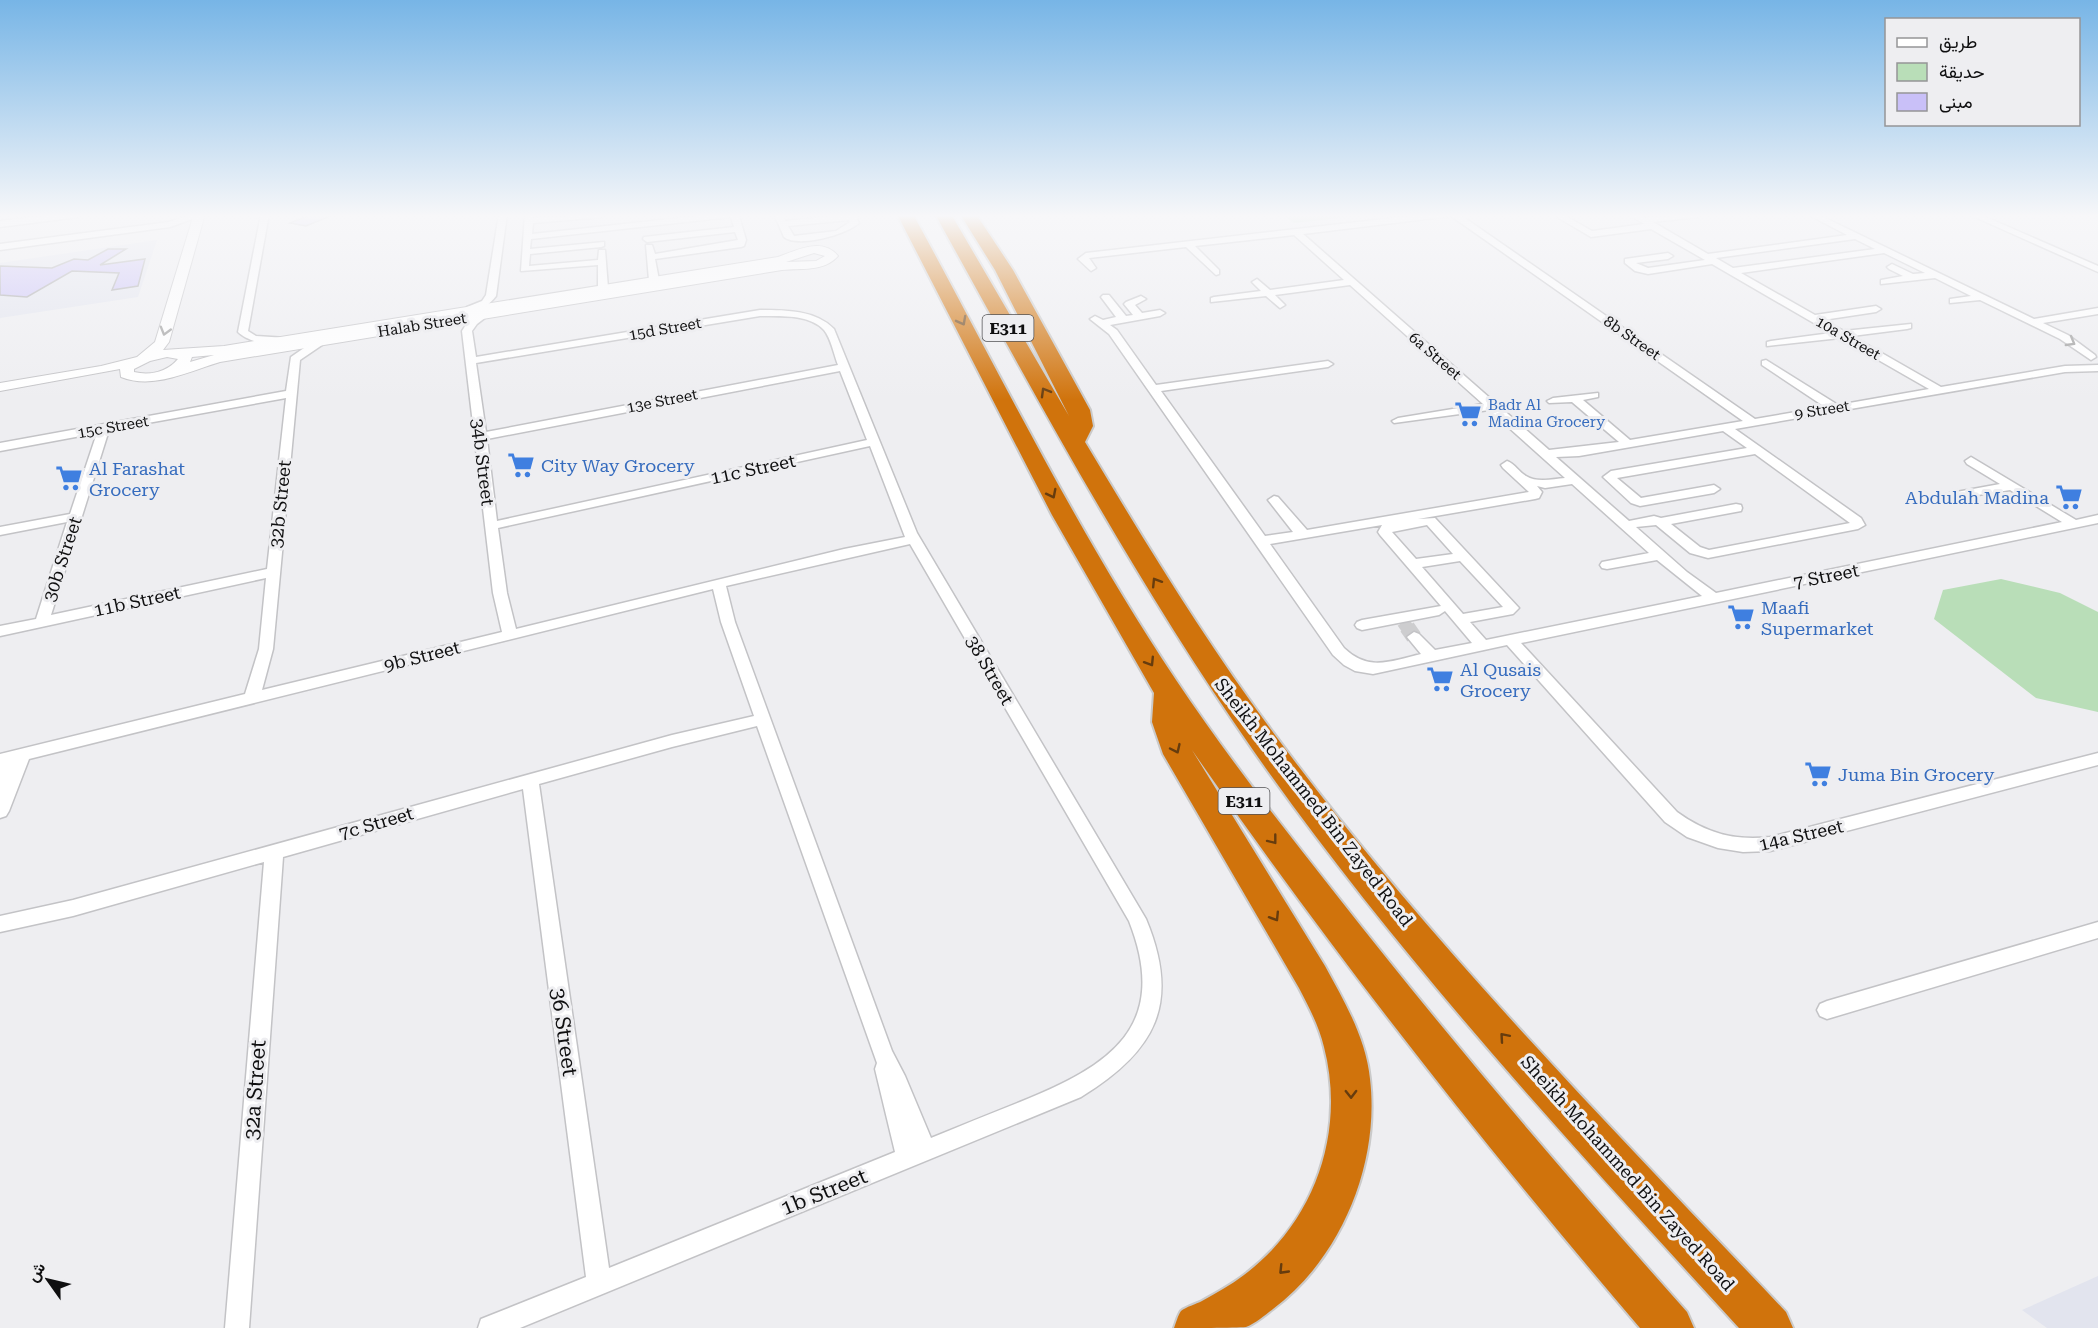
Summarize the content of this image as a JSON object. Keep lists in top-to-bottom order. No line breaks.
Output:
{"streets":{"highway":["E311","Sheikh Mohammed Bin Zayed Road"],"street":["Halab Street","15d Street","8b Street","10a Street","6a Street","13e Street","9 Street","15c Street","34b Street","11c Street","32b Street","30b Street","7 Street","11b Street","9b Street","38 Street","7c Street","14a Street","36 Street","32a Street","1b Street"]},"crossings":[["15d Street","34b Street"],["15d Street","38 Street"],["8b Street","9 Street"],["10a Street","9 Street"],["6a Street","9 Street"],["6a Street","7 Street"],["13e Street","34b Street"],["13e Street","38 Street"],["15c Street","32b Street"],["15c Street","30b Street"],["34b Street","11c Street"],["34b Street","9b Street"],["11c Street","38 Street"],["32b Street","11b Street"],["32b Street","9b Street"],["30b Street","11b Street"],["7 Street","14a Street"],["9b Street","38 Street"],["38 Street","1b Street"],["7c Street","36 Street"],["7c Street","32a Street"],["36 Street","1b Street"]],"places":{"supermarket":["Badr Al Madina Grocery","City Way Grocery","Al Farashat Grocery","Abdulah Madina","Maafi Supermarket","Al Qusais Grocery","Juma Bin Grocery"]},"legend":["طريق","حديقة","مبنى"],"north":"top left"}
